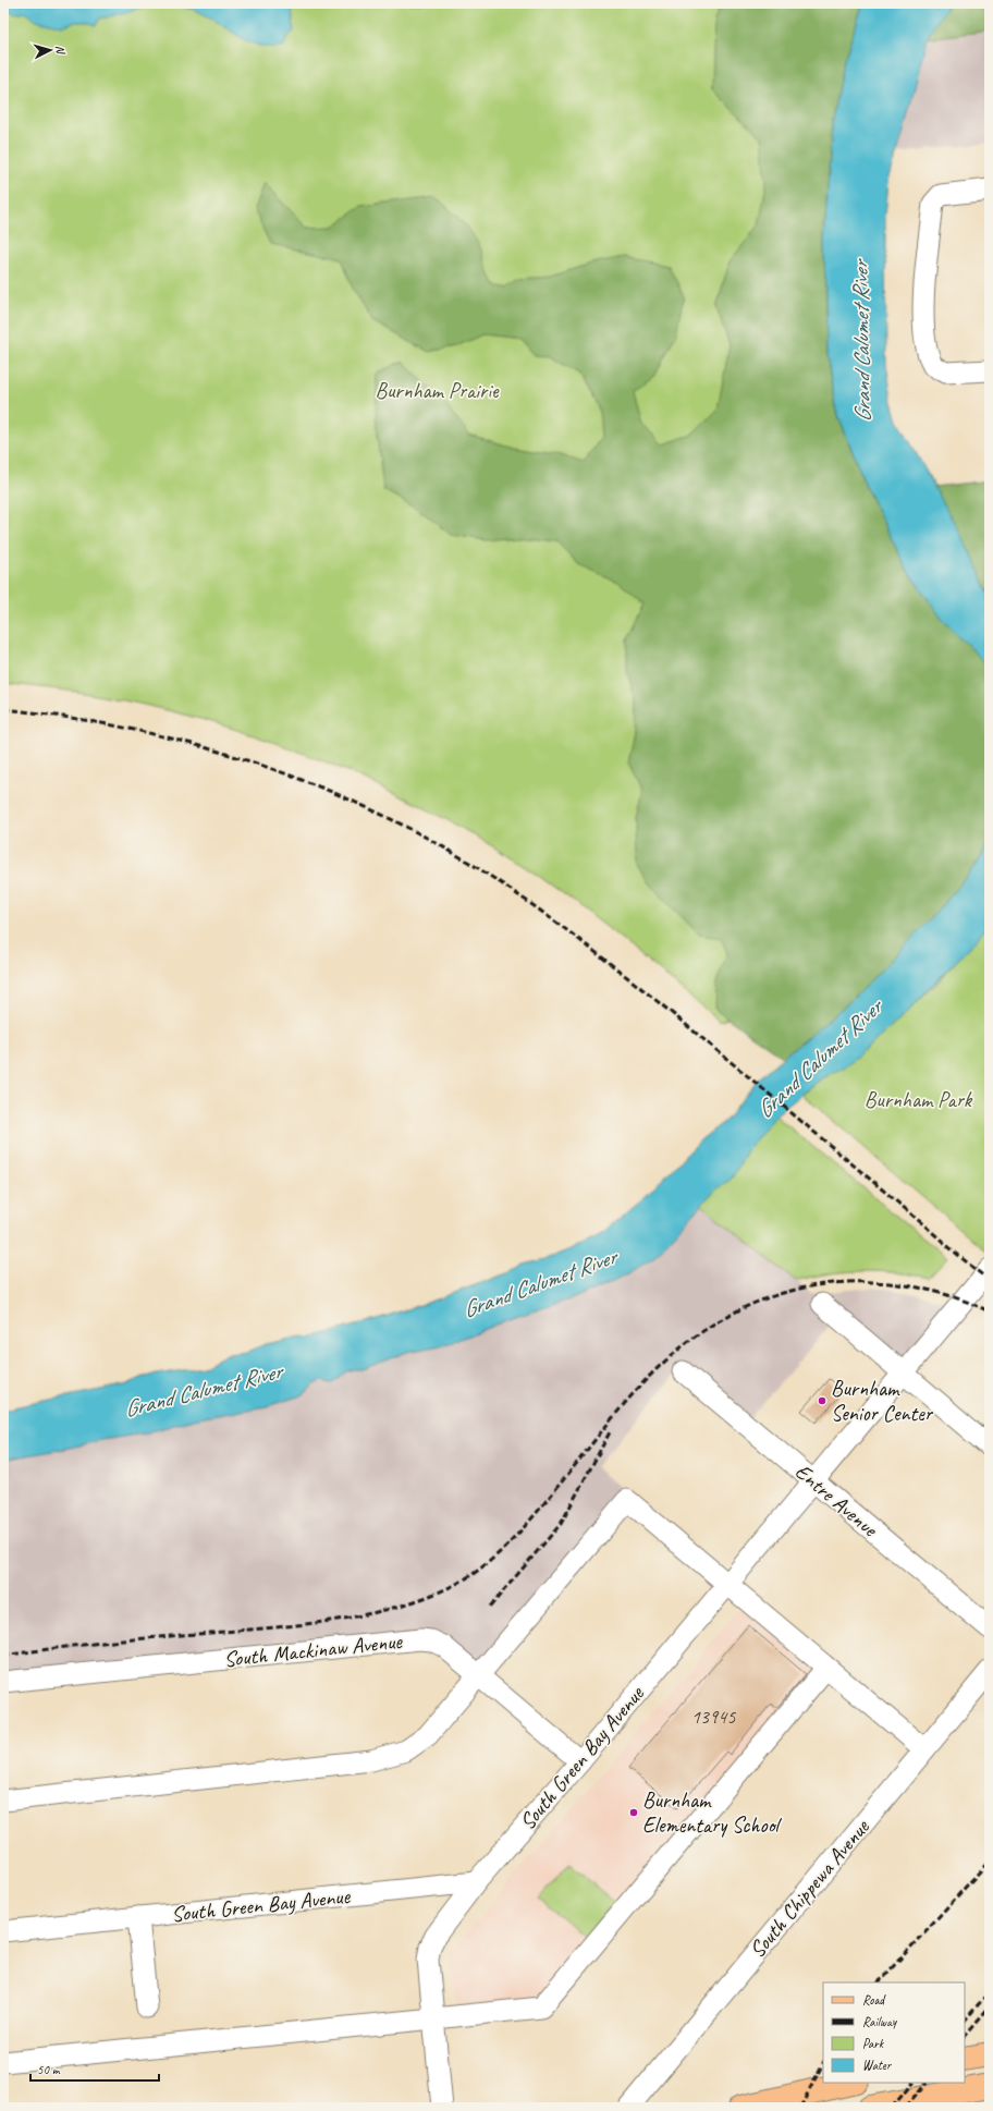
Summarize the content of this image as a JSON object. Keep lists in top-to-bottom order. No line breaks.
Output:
{"streets":{"street":["Entre Avenue","South Mackinaw Avenue","South Green Bay Avenue","South Chippewa Avenue"]},"crossings":[["Entre Avenue","South Green Bay Avenue"],["South Mackinaw Avenue","South Green Bay Avenue"]],"water":["Grand Calumet River"],"parks":["Burnham Prairie","Burnham Park"],"places":["Burnham Senior Center","Burnham Elementary School"],"house_numbers":["13945"],"legend":["Road","Railway","Park","Water"],"scale_bar":"50 m","north":"right"}
